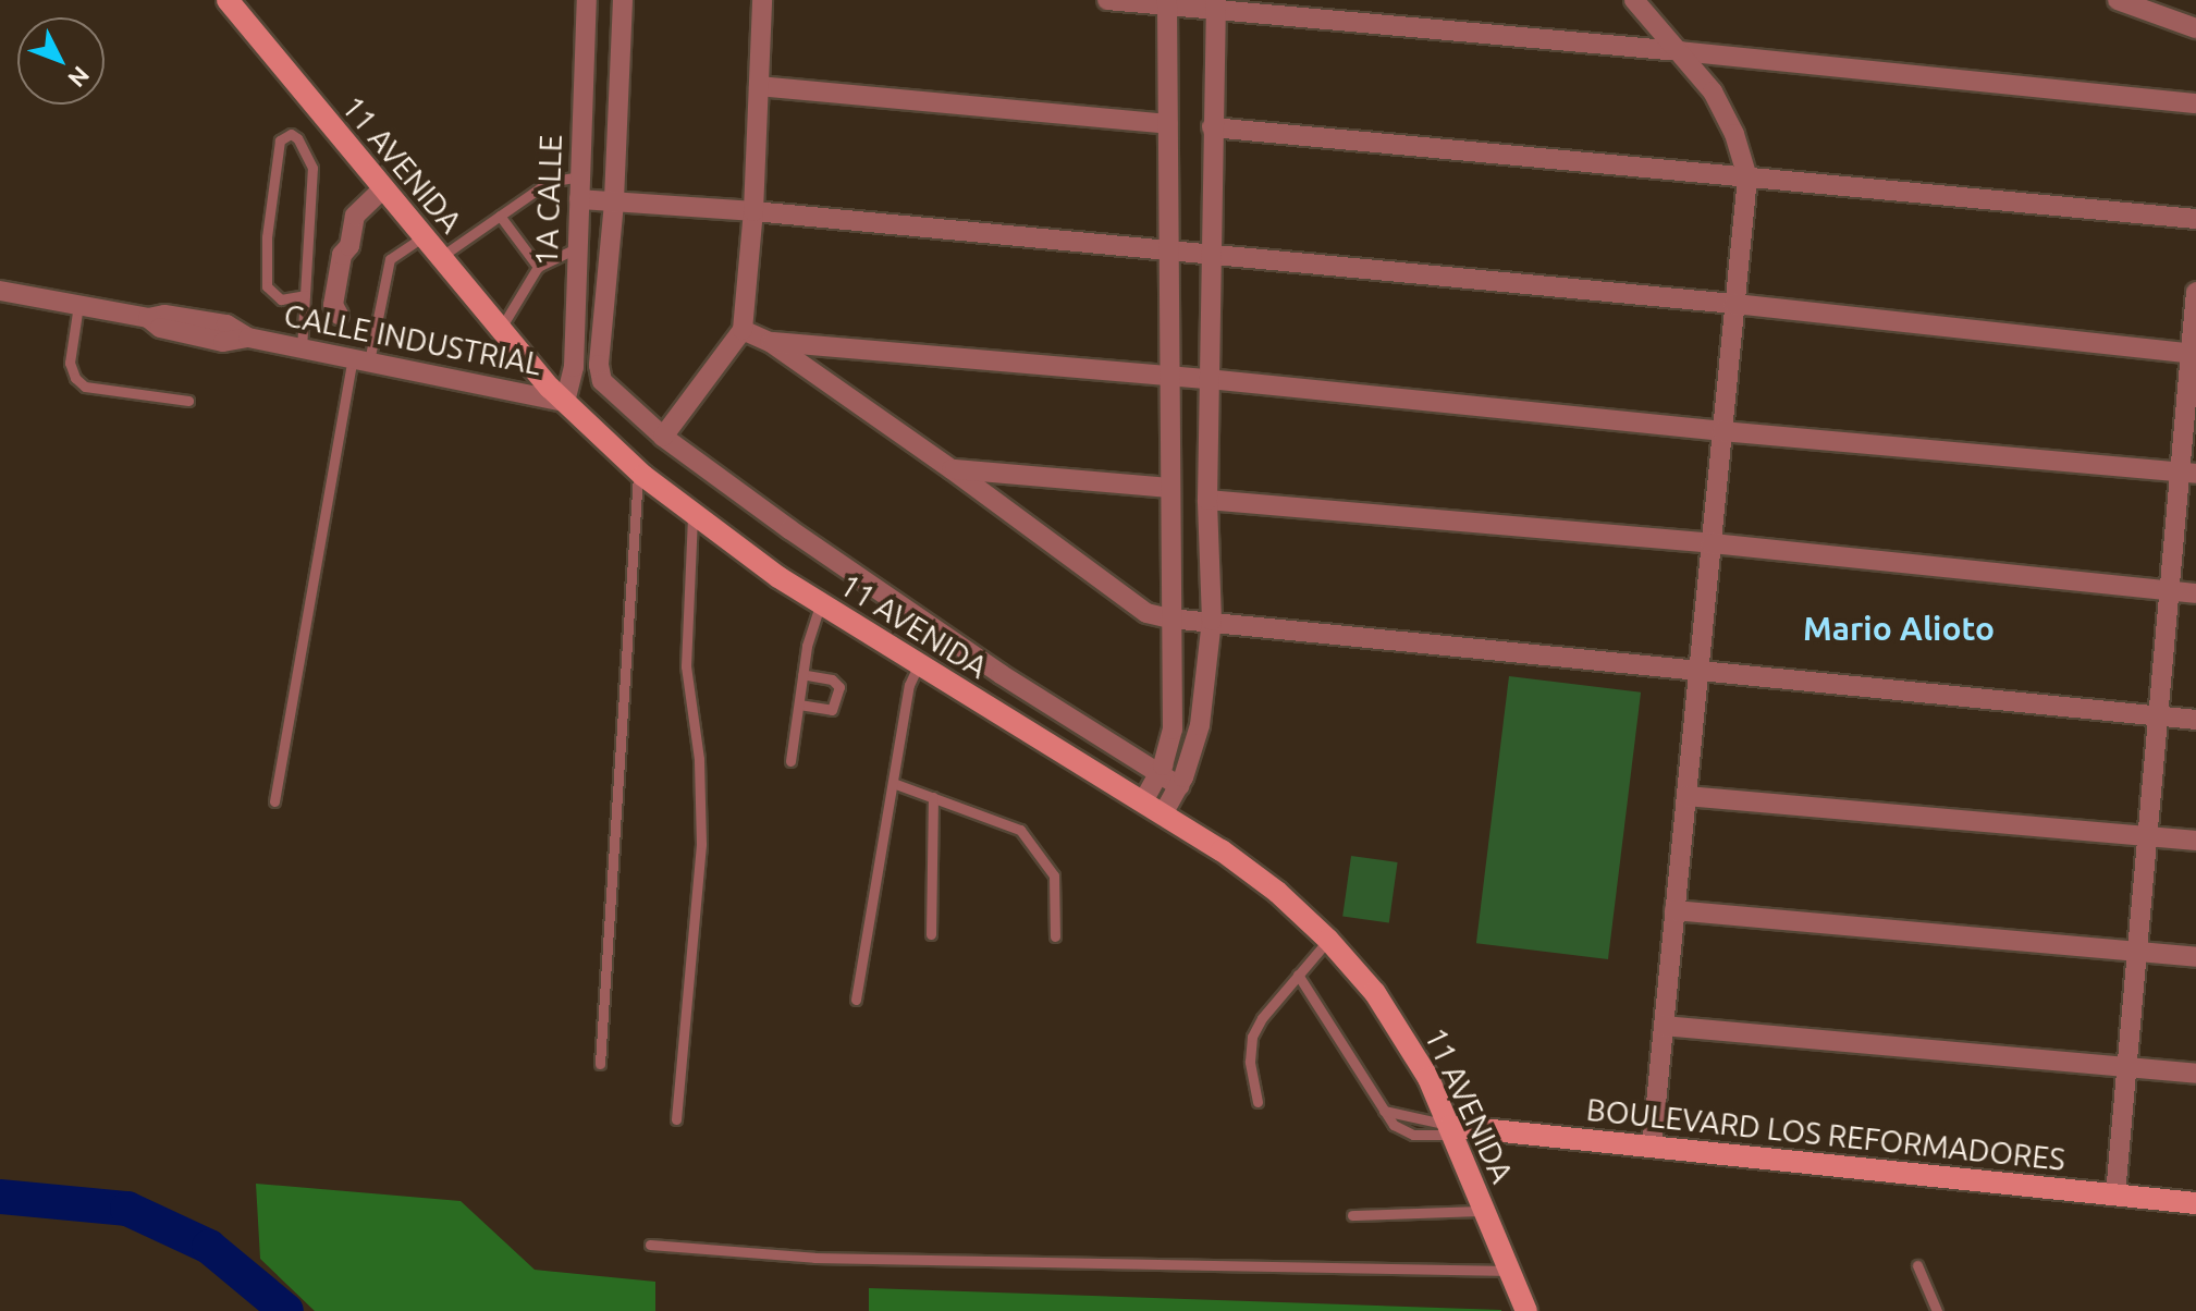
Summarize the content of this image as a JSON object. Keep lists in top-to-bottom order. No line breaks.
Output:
{"streets":{"main road":["11 AVENIDA","BOULEVARD LOS REFORMADORES"],"street":["1A CALLE","CALLE INDUSTRIAL"]},"crossings":[["11 AVENIDA","1A CALLE"],["11 AVENIDA","CALLE INDUSTRIAL"],["11 AVENIDA","BOULEVARD LOS REFORMADORES"],["1A CALLE","CALLE INDUSTRIAL"]],"districts":["Mario Alioto"],"north":"bottom right"}
